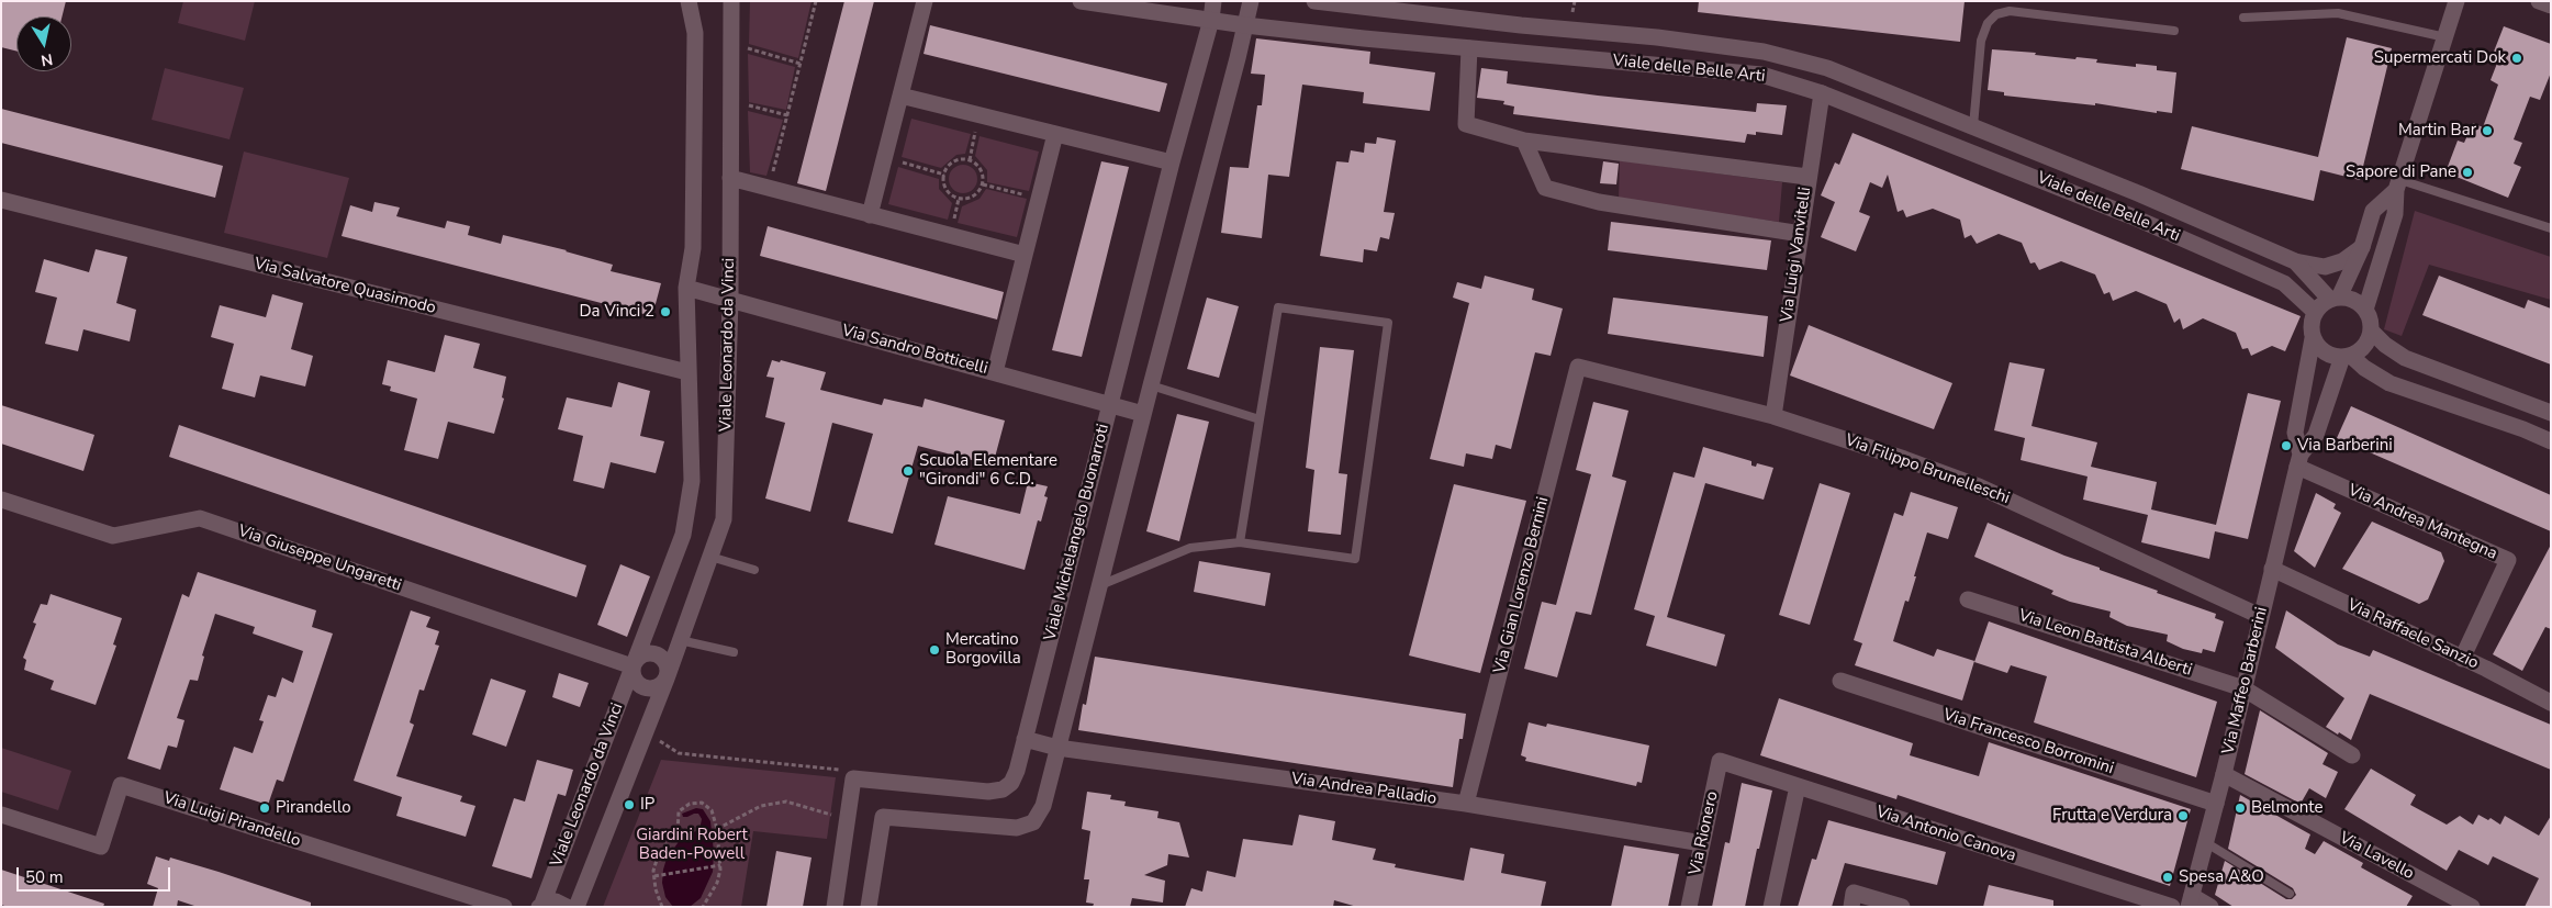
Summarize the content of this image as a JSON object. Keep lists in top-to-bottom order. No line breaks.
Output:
{"streets":{"street":["Viale delle Belle Arti","Via Luigi Vanvitelli","Via Salvatore Quasimodo","Viale Leonardo da Vinci","Via Sandro Botticelli","Via Filippo Brunelleschi","Via Andrea Mantegna","Viale Michelangelo Buonarroti","Via Giuseppe Ungaretti","Via Gian Lorenzo Bernini","Via Raffaele Sanzio","Via Leon Battista Alberti","Via Maffeo Barberini","Via Francesco Borromini","Via Andrea Palladio","Via Luigi Pirandello","Via Rionero","Via Antonio Canova","Via Lavello"]},"crossings":[["Viale delle Belle Arti","Via Luigi Vanvitelli"],["Viale delle Belle Arti","Viale Michelangelo Buonarroti"],["Viale delle Belle Arti","Via Maffeo Barberini"],["Via Luigi Vanvitelli","Via Filippo Brunelleschi"],["Via Salvatore Quasimodo","Viale Leonardo da Vinci"],["Viale Leonardo da Vinci","Via Sandro Botticelli"],["Viale Leonardo da Vinci","Via Giuseppe Ungaretti"],["Via Sandro Botticelli","Viale Michelangelo Buonarroti"],["Via Filippo Brunelleschi","Via Gian Lorenzo Bernini"],["Via Filippo Brunelleschi","Via Maffeo Barberini"],["Via Andrea Mantegna","Via Raffaele Sanzio"],["Via Andrea Mantegna","Via Maffeo Barberini"],["Viale Michelangelo Buonarroti","Via Andrea Palladio"],["Via Gian Lorenzo Bernini","Via Andrea Palladio"],["Via Raffaele Sanzio","Via Maffeo Barberini"],["Via Leon Battista Alberti","Via Maffeo Barberini"],["Via Maffeo Barberini","Via Francesco Borromini"],["Via Maffeo Barberini","Via Lavello"],["Via Andrea Palladio","Via Rionero"],["Via Rionero","Via Antonio Canova"]],"parks":["Giardini Robert Baden-Powell"],"places":["Supermercati Dok","Martin Bar","Sapore di Pane","Da Vinci 2","Via Barberini","Scuola Elementare \"Girondi\" 6 C.D.","Mercatino Borgovilla","IP","Pirandello","Belmonte","Frutta e Verdura","Spesa A&O"],"scale_bar":"50 m","north":"bottom"}
